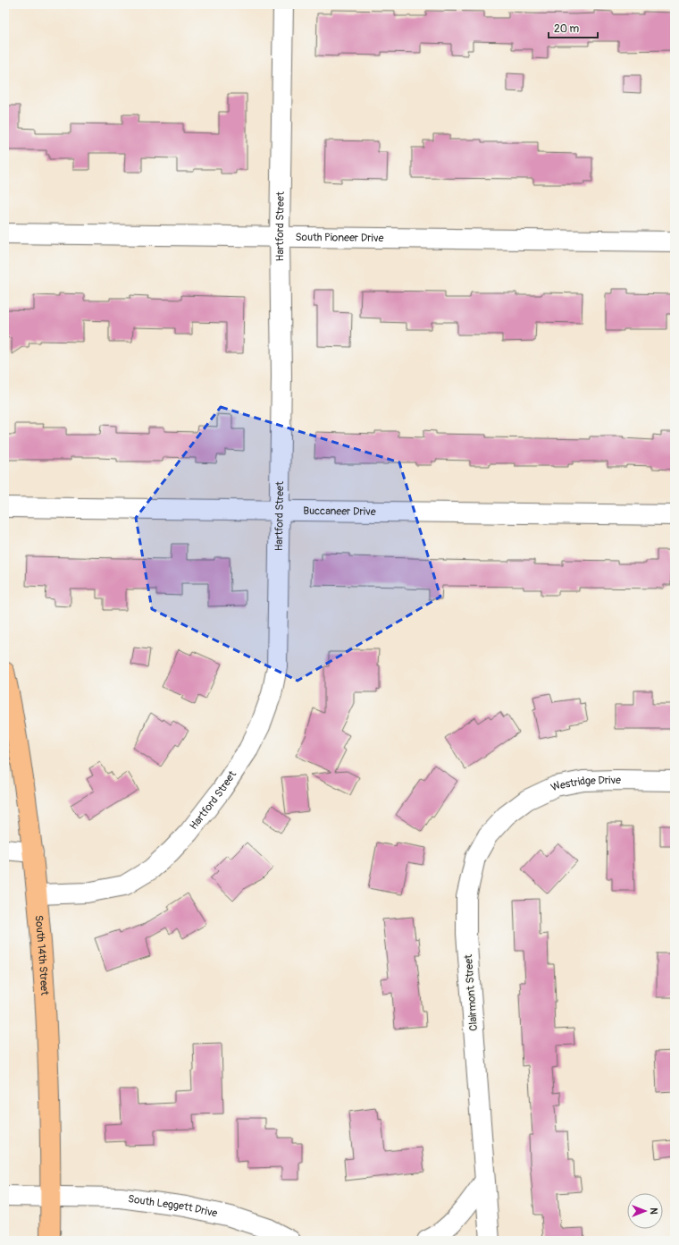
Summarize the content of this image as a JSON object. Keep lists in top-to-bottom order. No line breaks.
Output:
{"streets":{"main road":["South 14th Street"],"street":["Hartford Street","South Pioneer Drive","Buccaneer Drive","Westridge Drive","Clairmont Street","South Leggett Drive"]},"crossings":[["Hartford Street","South Pioneer Drive"],["Hartford Street","Buccaneer Drive"],["Hartford Street","South 14th Street"],["Westridge Drive","Clairmont Street"],["South 14th Street","South Leggett Drive"]],"scale_bar":"20 m","north":"right"}
